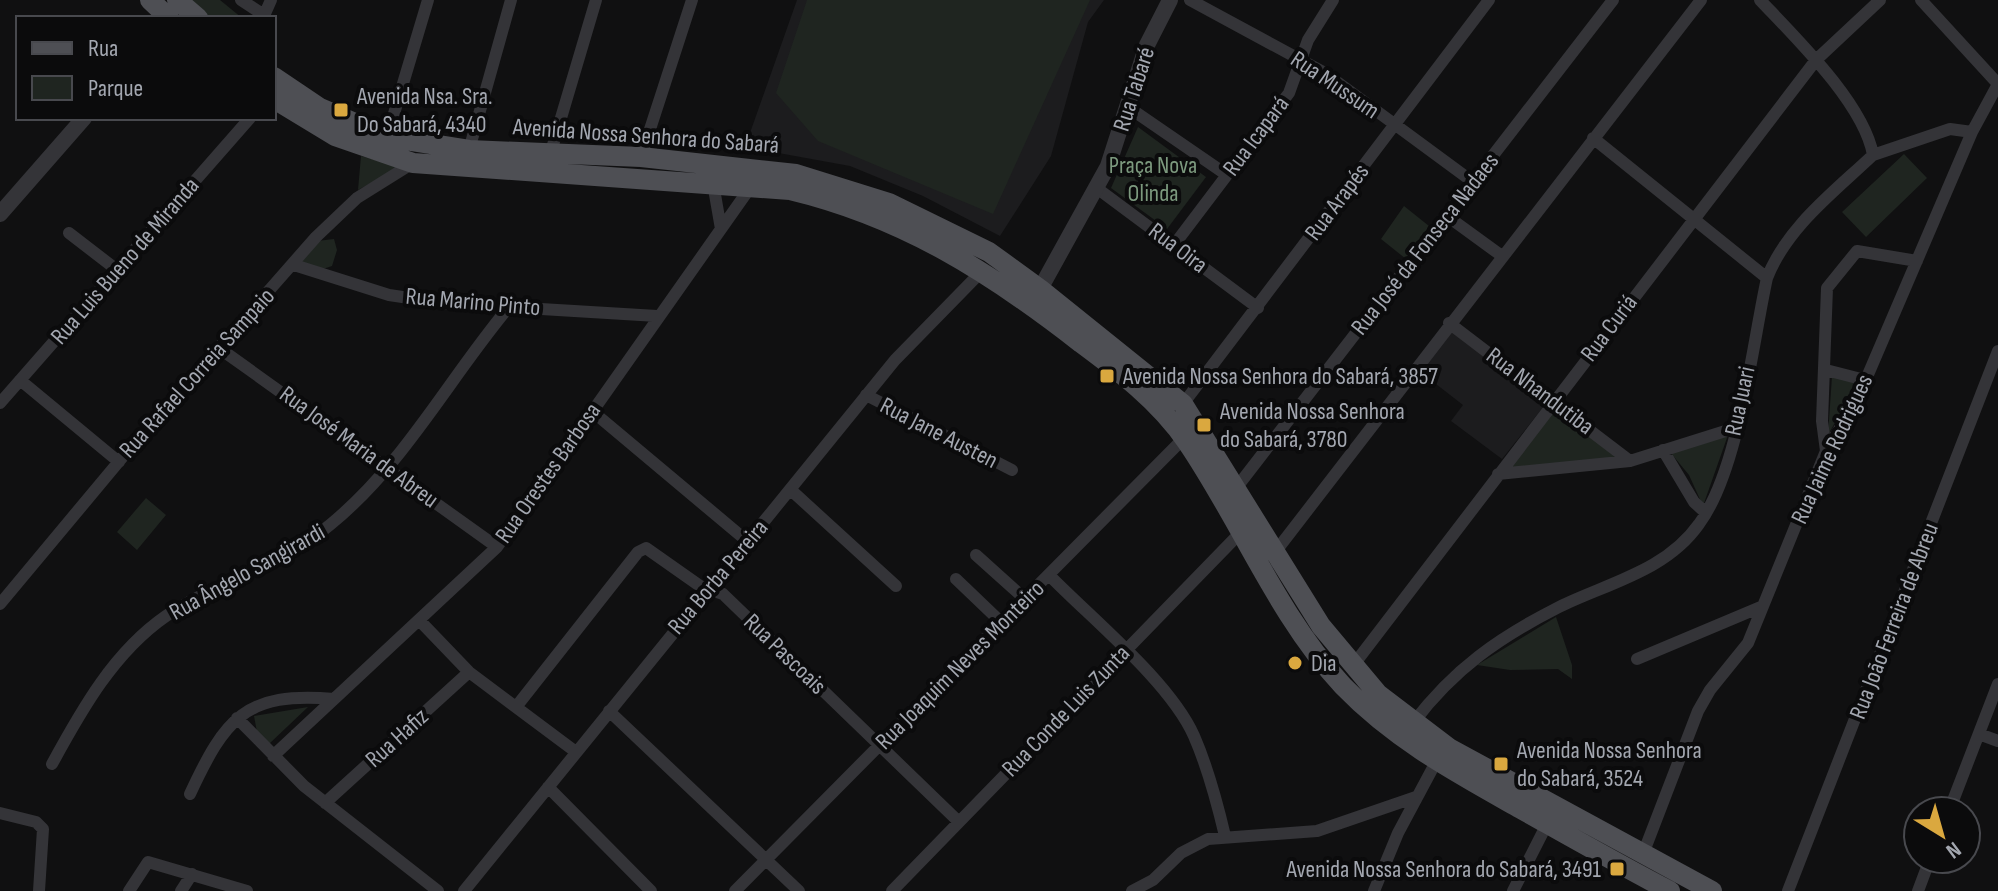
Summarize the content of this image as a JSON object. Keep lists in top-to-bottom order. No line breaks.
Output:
{"streets":{"main road":["Avenida Nossa Senhora do Sabará"],"street":["Rua Mussum","Rua Tabaré","Rua Icapará","Rua Arapés","Rua José da Fonseca Nadaes","Rua Oira","Rua Luis Bueno de Miranda","Rua Marino Pinto","Rua Curiá","Rua Rafael Correia Sampaio","Rua Nhandutiba","Rua Juari","Rua Jane Austen","Rua José Maria de Abreu","Rua Jaime Rodrigues","Rua Orestes Barbosa","Rua Ângelo Sangirardi","Rua Borba Pereira","Rua João Ferreira de Abreu","Rua Pascoais","Rua Joaquim Neves Monteiro","Rua Conde Luis Zunta","Rua Hafiz"]},"crossings":[["Rua Mussum","Rua Icapará"],["Rua Mussum","Rua Arapés"],["Rua Mussum","Rua José da Fonseca Nadaes"],["Rua Tabaré","Avenida Nossa Senhora do Sabará"],["Rua Tabaré","Rua Oira"],["Avenida Nossa Senhora do Sabará","Rua Arapés"],["Avenida Nossa Senhora do Sabará","Rua José da Fonseca Nadaes"],["Avenida Nossa Senhora do Sabará","Rua Curiá"],["Avenida Nossa Senhora do Sabará","Rua Rafael Correia Sampaio"],["Avenida Nossa Senhora do Sabará","Rua Juari"],["Avenida Nossa Senhora do Sabará","Rua Jaime Rodrigues"],["Avenida Nossa Senhora do Sabará","Rua Orestes Barbosa"],["Avenida Nossa Senhora do Sabará","Rua Borba Pereira"],["Avenida Nossa Senhora do Sabará","Rua Joaquim Neves Monteiro"],["Avenida Nossa Senhora do Sabará","Rua Conde Luis Zunta"],["Rua Icapará","Rua Oira"],["Rua Arapés","Rua Oira"],["Rua Marino Pinto","Rua Rafael Correia Sampaio"],["Rua Marino Pinto","Rua Orestes Barbosa"],["Rua Marino Pinto","Rua Ângelo Sangirardi"],["Rua Curiá","Rua Nhandutiba"],["Rua Rafael Correia Sampaio","Rua José Maria de Abreu"],["Rua Jane Austen","Rua Borba Pereira"],["Rua José Maria de Abreu","Rua Orestes Barbosa"],["Rua José Maria de Abreu","Rua Ângelo Sangirardi"],["Rua Borba Pereira","Rua Pascoais"],["Rua Pascoais","Rua Joaquim Neves Monteiro"],["Rua Pascoais","Rua Conde Luis Zunta"]],"parks":["Praça Nova Olinda"],"places":{"transit":["Avenida Nsa. Sra. Do Sabará, 4340","Avenida Nossa Senhora do Sabará, 3857","Avenida Nossa Senhora do Sabará, 3780","Avenida Nossa Senhora do Sabará, 3524","Avenida Nossa Senhora do Sabará, 3491"],"other":["Dia"]},"legend":["Rua","Parque"],"north":"bottom right"}
